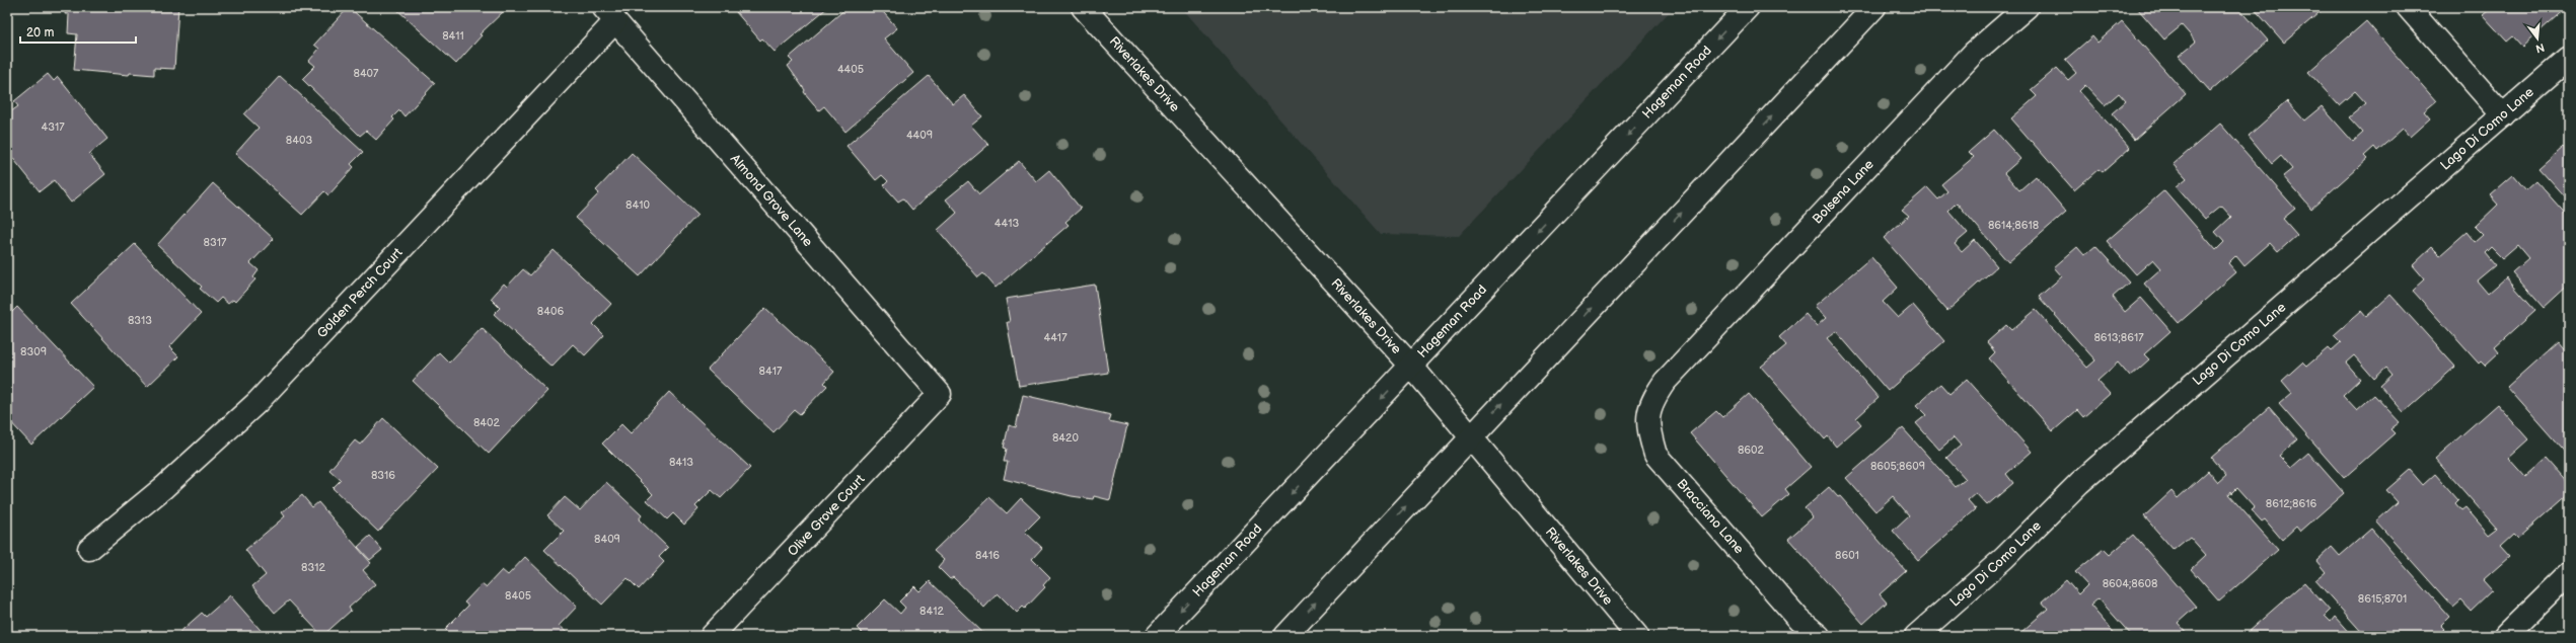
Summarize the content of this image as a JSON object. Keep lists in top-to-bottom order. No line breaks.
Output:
{"streets":{"street":["Riverlakes Drive","Hageman Road","Lago Di Como Lane","Bolsena Lane","Almond Grove Lane","Golden Perch Court","Olive Grove Court","Bracciano Lane"]},"crossings":[["Riverlakes Drive","Hageman Road"],["Bolsena Lane","Bracciano Lane"],["Almond Grove Lane","Golden Perch Court"],["Almond Grove Lane","Olive Grove Court"]],"house_numbers":["8411","4405","8407","4317","4409","8403","8410","4413","8614;8618","8317","8406","8313","4417","8613;8617","8309","8417","8402","8420","8602","8413","8605;8609","8316","8612;8616","8409","8416","8601","8312","8604;8608","8405","8615;8701","8412"],"scale_bar":"20 m","north":"bottom"}
